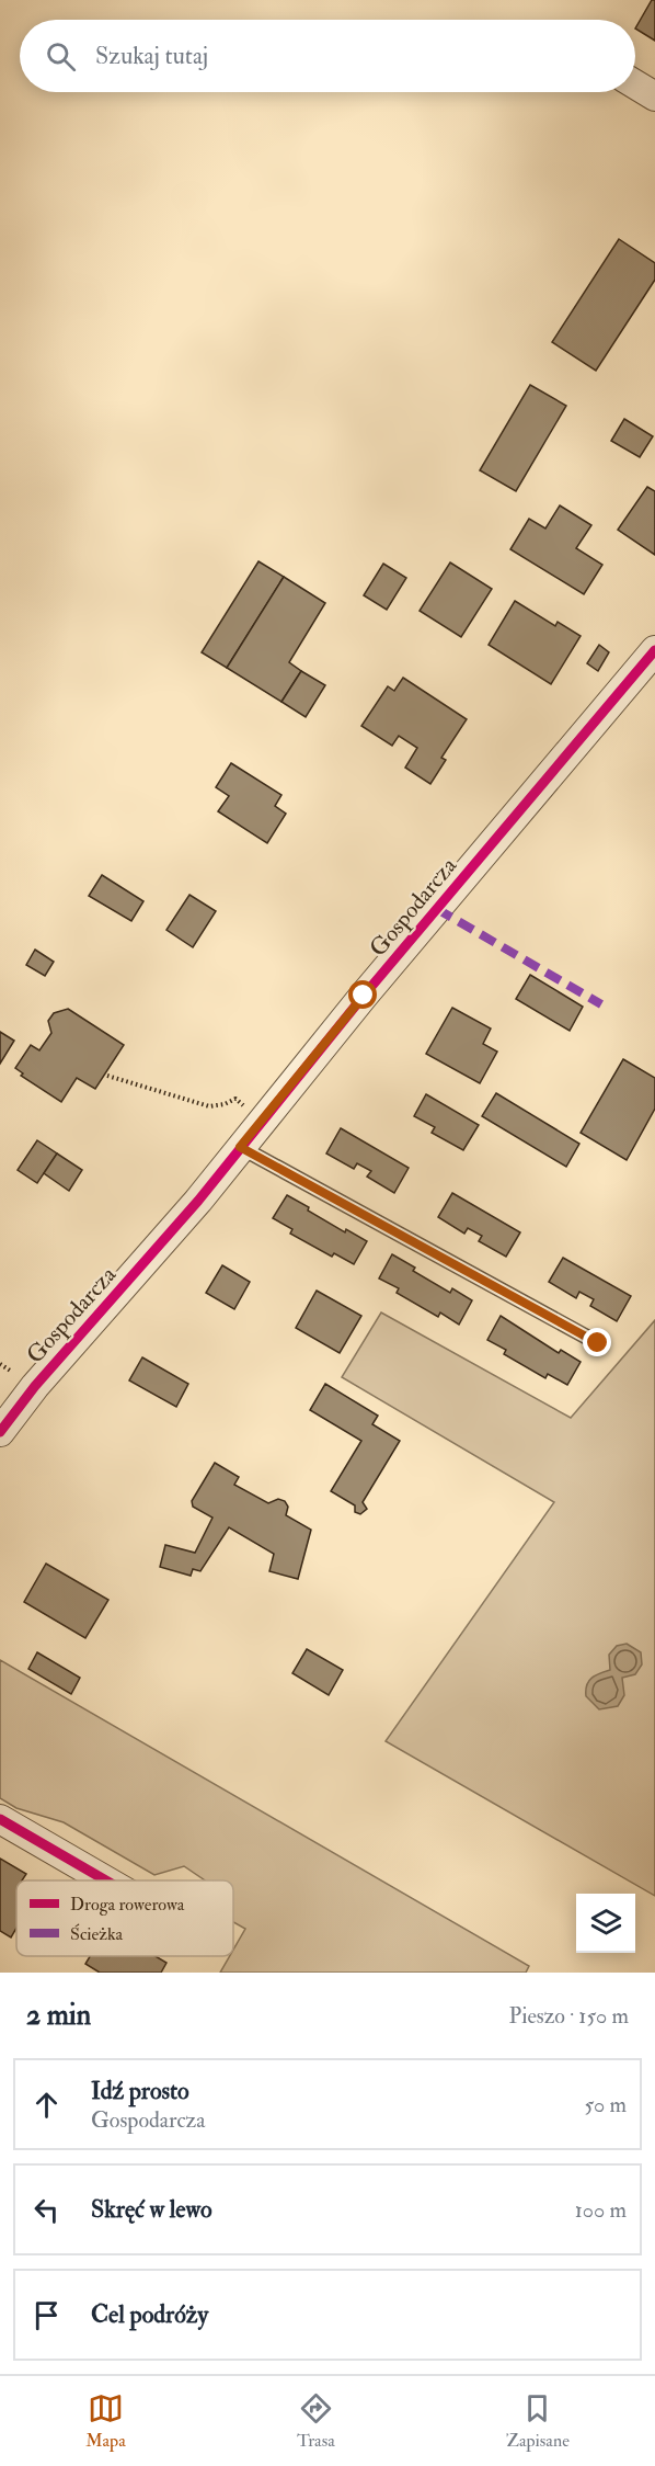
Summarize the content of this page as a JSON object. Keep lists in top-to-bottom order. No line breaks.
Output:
{"streets":{"street":["Gospodarcza"]},"legend":["Droga rowerowa","Ścieżka"],"page":{"search":"Szukaj tutaj","heading":["2 min","Pieszo · 150 m"],"list":[["Idź prosto","Gospodarcza","50 m"],["Skręć w lewo","100 m"],"Cel podróży"],"nav":["Mapa","Trasa","Zapisane"]}}
